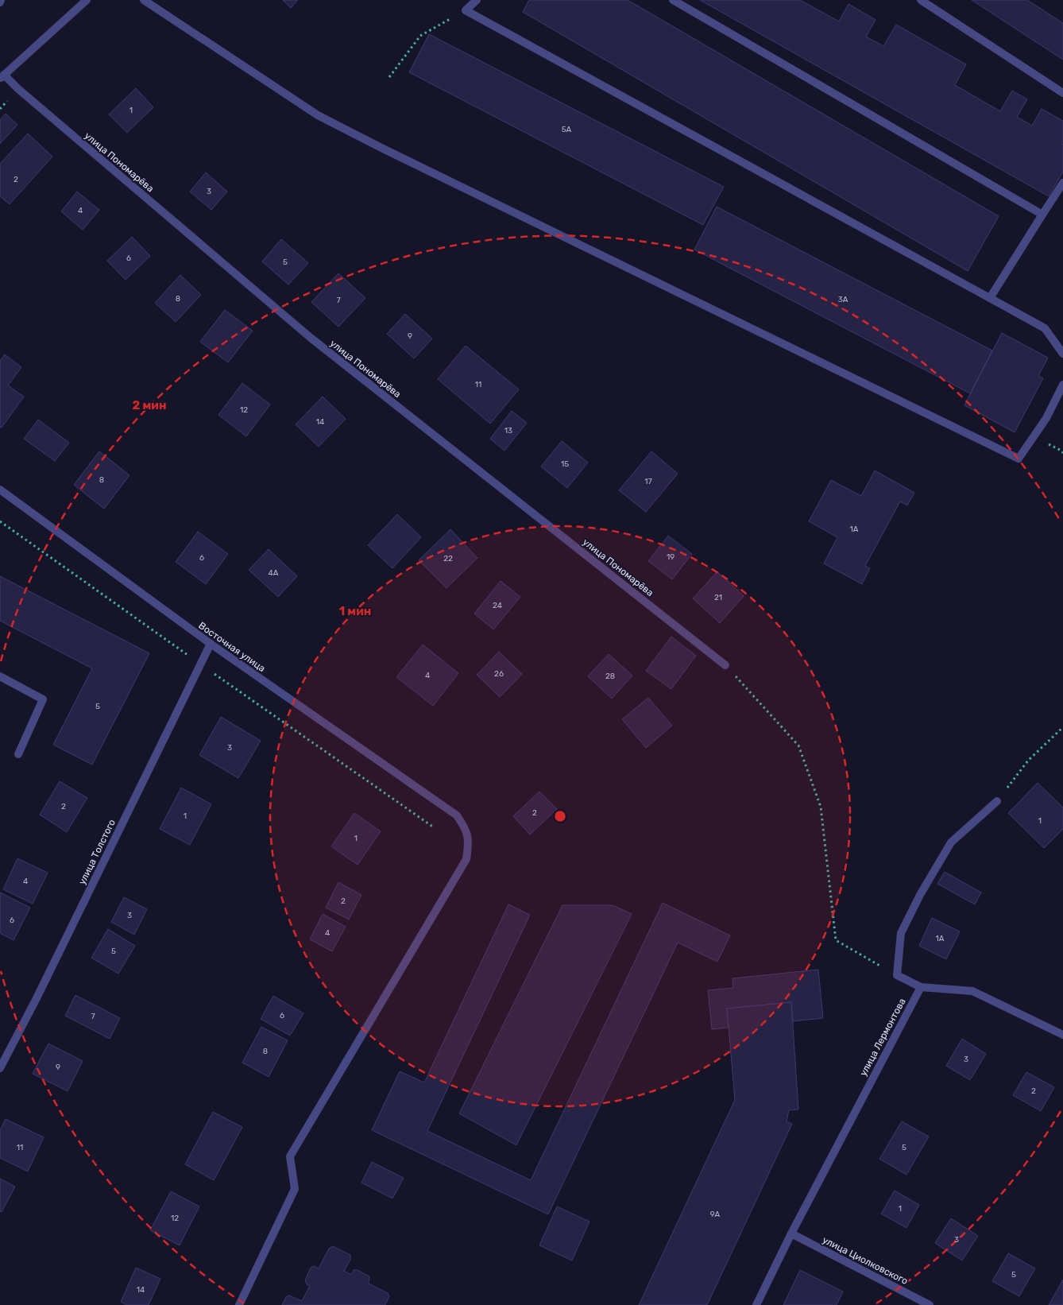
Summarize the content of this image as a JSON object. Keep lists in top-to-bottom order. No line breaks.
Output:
{"streets":{"street":["улица Пономарёва","Восточная улица","улица Толстого","улица Лермонтова","улица Циолковского"]},"crossings":[["Восточная улица","улица Толстого"],["улица Лермонтова","улица Циолковского"]],"house_numbers":["1","5А","2","3","4","6","5","8","3А","7","9","11","12","14","13","15","8","17","1А","19","6","22","4А","21","24","26","4","28","5","3","2","2","1","1","1","4","2","3","6","4","1А","5","6","7","8","3","9","2","11","5","1","9А","12","3","5","14"],"rings":["2 мин","1 мин"]}
